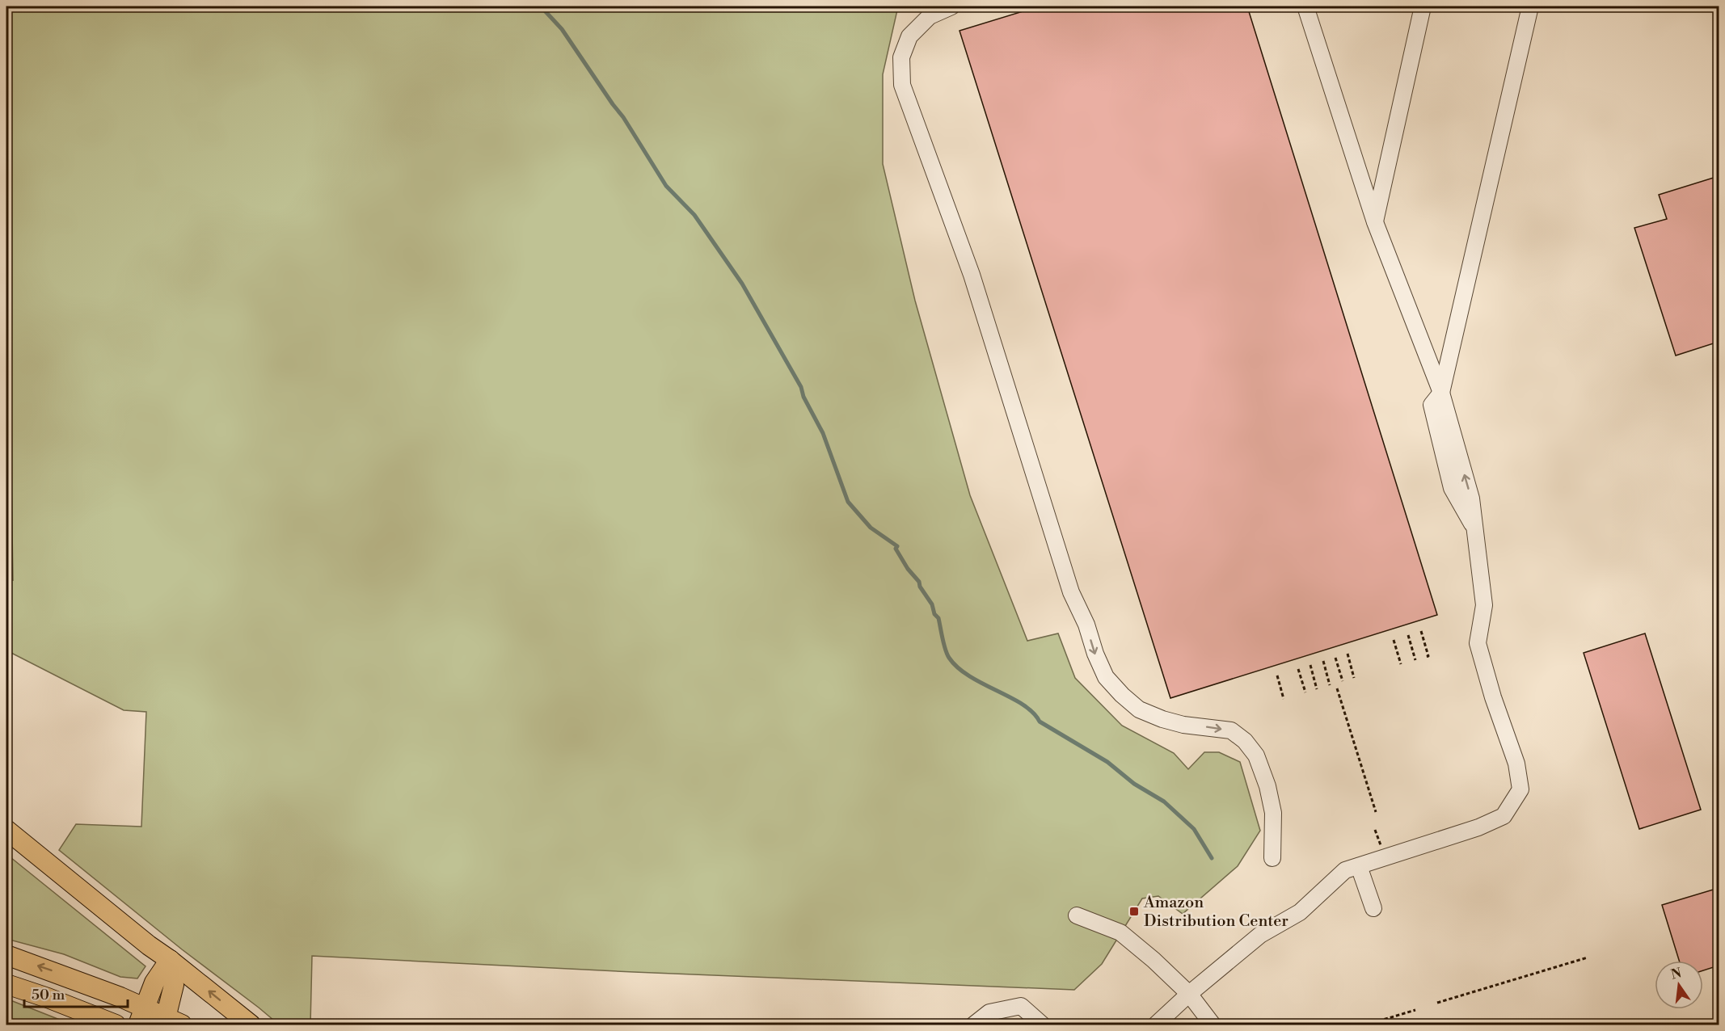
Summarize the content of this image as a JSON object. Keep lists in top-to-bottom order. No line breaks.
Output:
{"places":{"transit":["Amazon Distribution Center"]},"scale_bar":"50 m","north":"top"}
